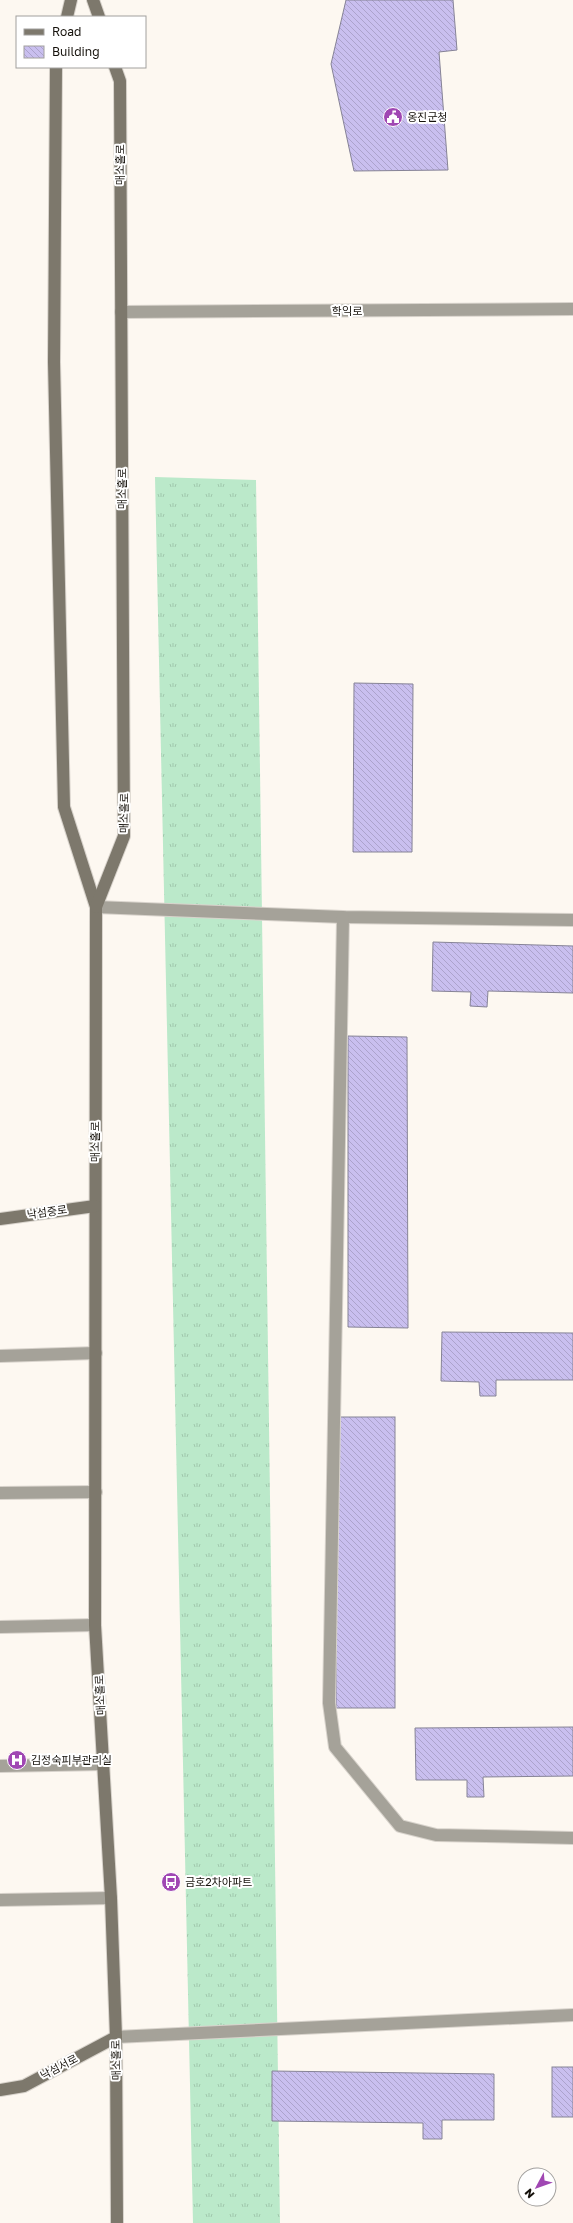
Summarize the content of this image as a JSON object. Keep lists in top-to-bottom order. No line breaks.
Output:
{"streets":{"main road":["매소홀로","낙섬중로","낙섬서로"],"street":["학익로"]},"crossings":[["매소홀로","학익로"],["매소홀로","낙섬중로"],["매소홀로","낙섬서로"]],"places":{"public building":["옹진군청"],"hospital":["김정숙피부관리실"],"bus stop":["금호2차아파트"]},"legend":["Road","Building"],"north":"bottom left"}
